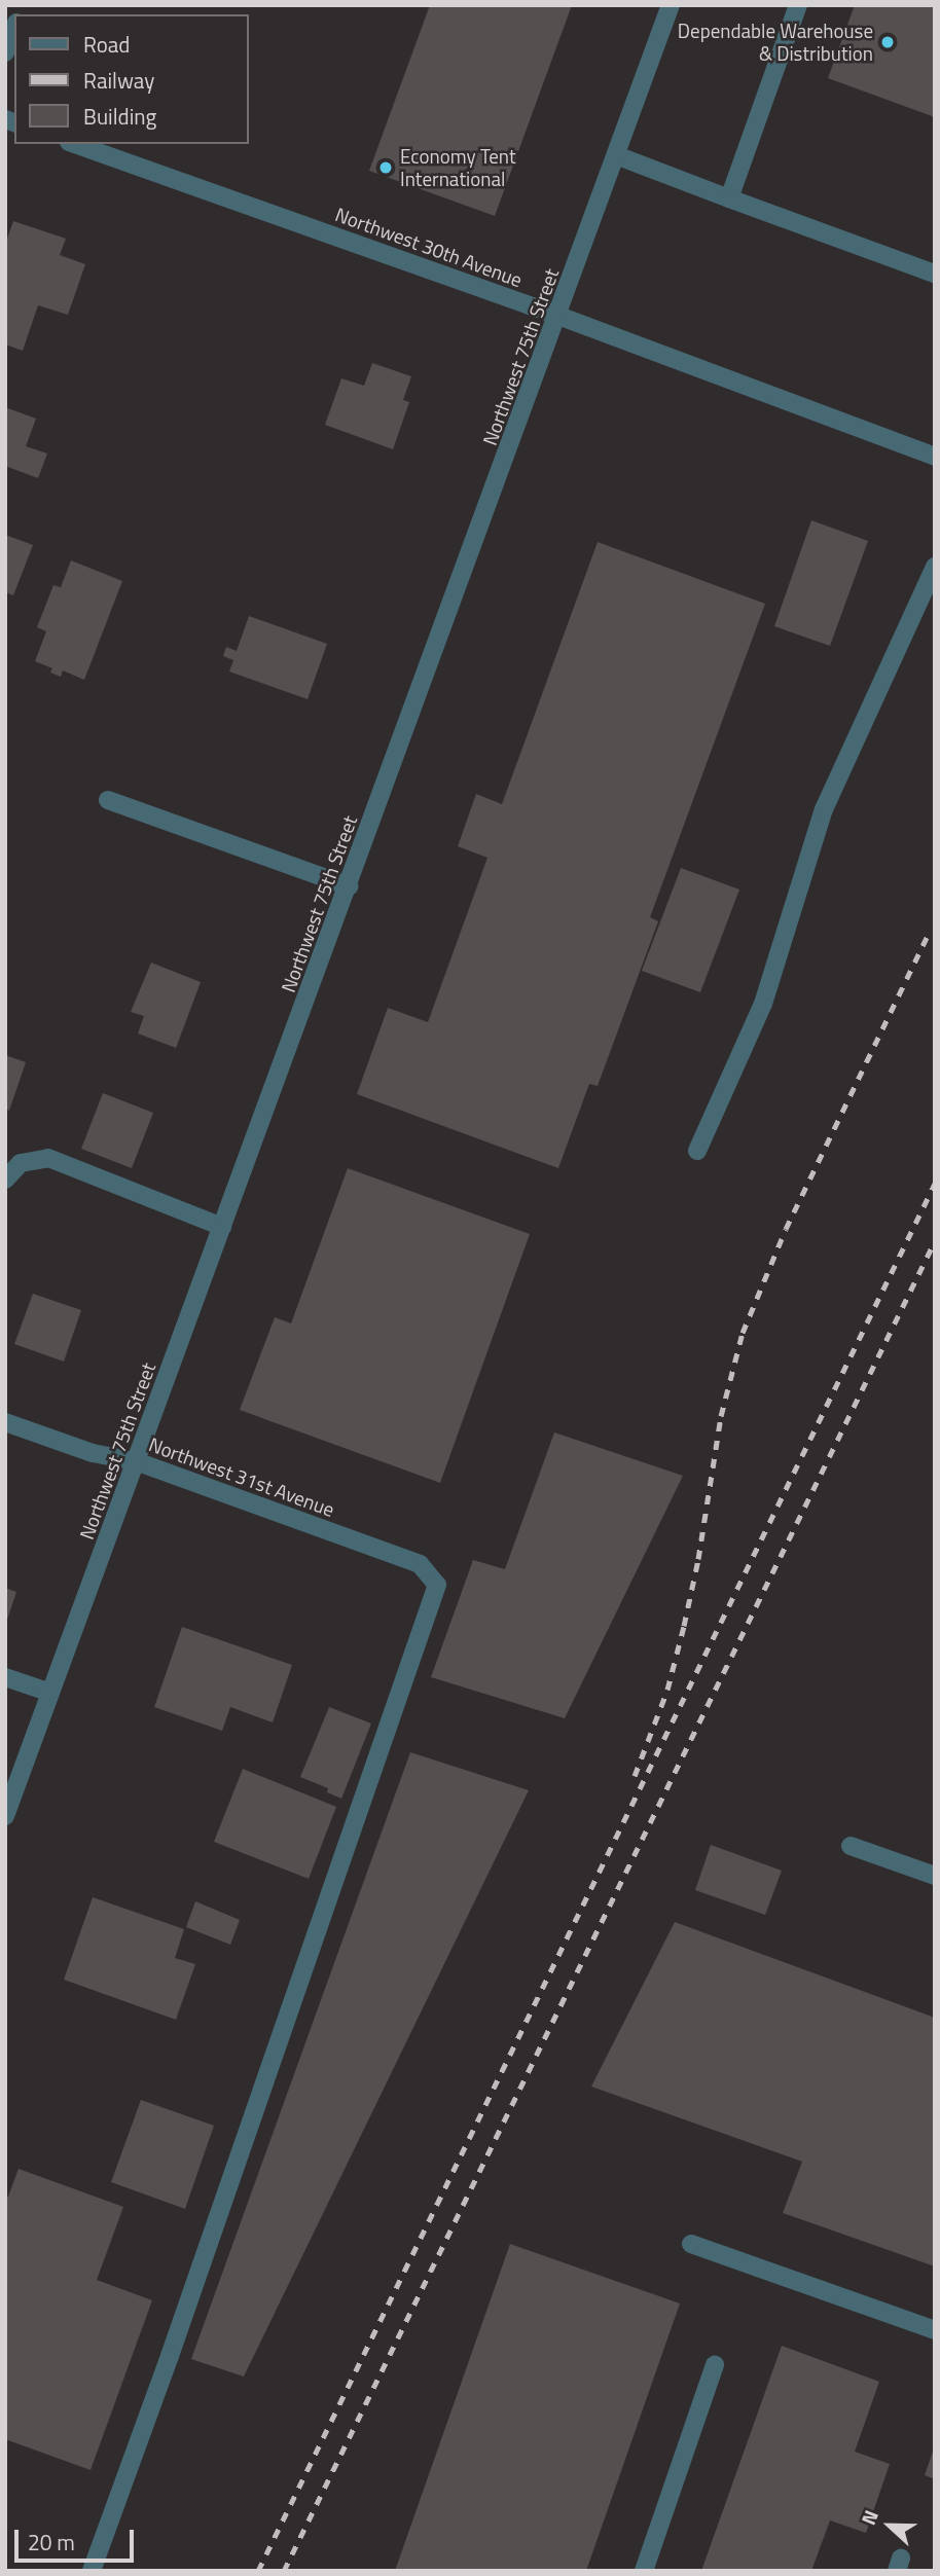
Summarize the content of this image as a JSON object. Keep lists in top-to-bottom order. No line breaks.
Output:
{"streets":{"street":["Northwest 30th Avenue","Northwest 75th Street","Northwest 31st Avenue"]},"crossings":[["Northwest 30th Avenue","Northwest 75th Street"],["Northwest 75th Street","Northwest 31st Avenue"]],"places":["Dependable Warehouse & Distribution","Economy Tent International"],"legend":["Road","Railway","Building"],"scale_bar":"20 m","north":"left"}
